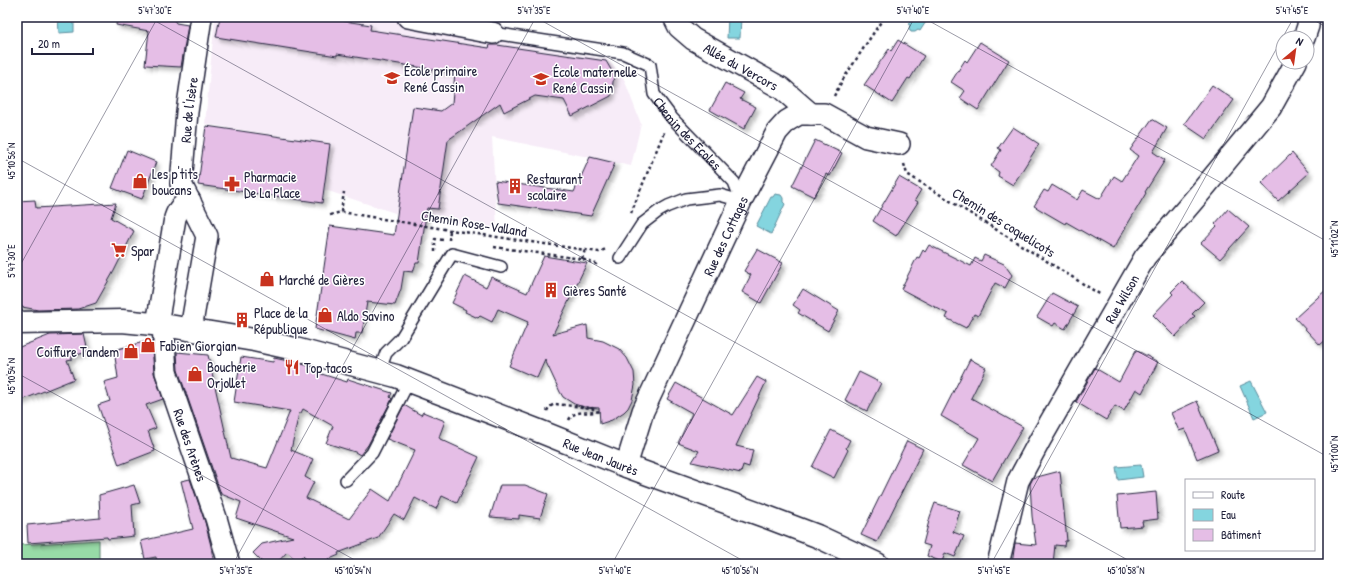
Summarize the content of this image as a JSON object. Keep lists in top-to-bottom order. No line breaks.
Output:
{"streets":{"main road":["Rue Jean Jaurès"],"street":["Allée du Vercors","Rue de l'Isère","Chemin des Écoles","Rue des Cottages","Rue Wilson","Rue des Arènes"],"path":["Chemin des coquelicots","Chemin Rose-Valland"]},"crossings":[["Allée du Vercors","Rue des Cottages"],["Rue de l'Isère","Rue Jean Jaurès"],["Chemin des Écoles","Rue des Cottages"],["Chemin des coquelicots","Rue Wilson"],["Rue des Cottages","Rue Jean Jaurès"],["Rue des Arènes","Rue Jean Jaurès"]],"places":{"school or university":["École primaire René Cassin","École maternelle René Cassin"],"shop":["Les p'tits boucans","Marché de Gières","Aldo Savino","Fabien Giorgian","Coiffure Tandem","Boucherie Orjollet"],"pharmacy":["Pharmacie De La Place"],"building":["Restaurant scolaire","Gières Santé","Place de la République"],"supermarket":["Spar"],"restaurant":["Top tacos"]},"legend":["Route","Eau","Bâtiment"],"scale_bar":"20 m","north":"top right","coordinates":["5°47'30\"E","5°47'35\"E","5°47'40\"E","5°47'45\"E","45°10'56\"N","45°11'02\"N","45°10'54\"N","45°11'00\"N","45°10'58\"N"]}
